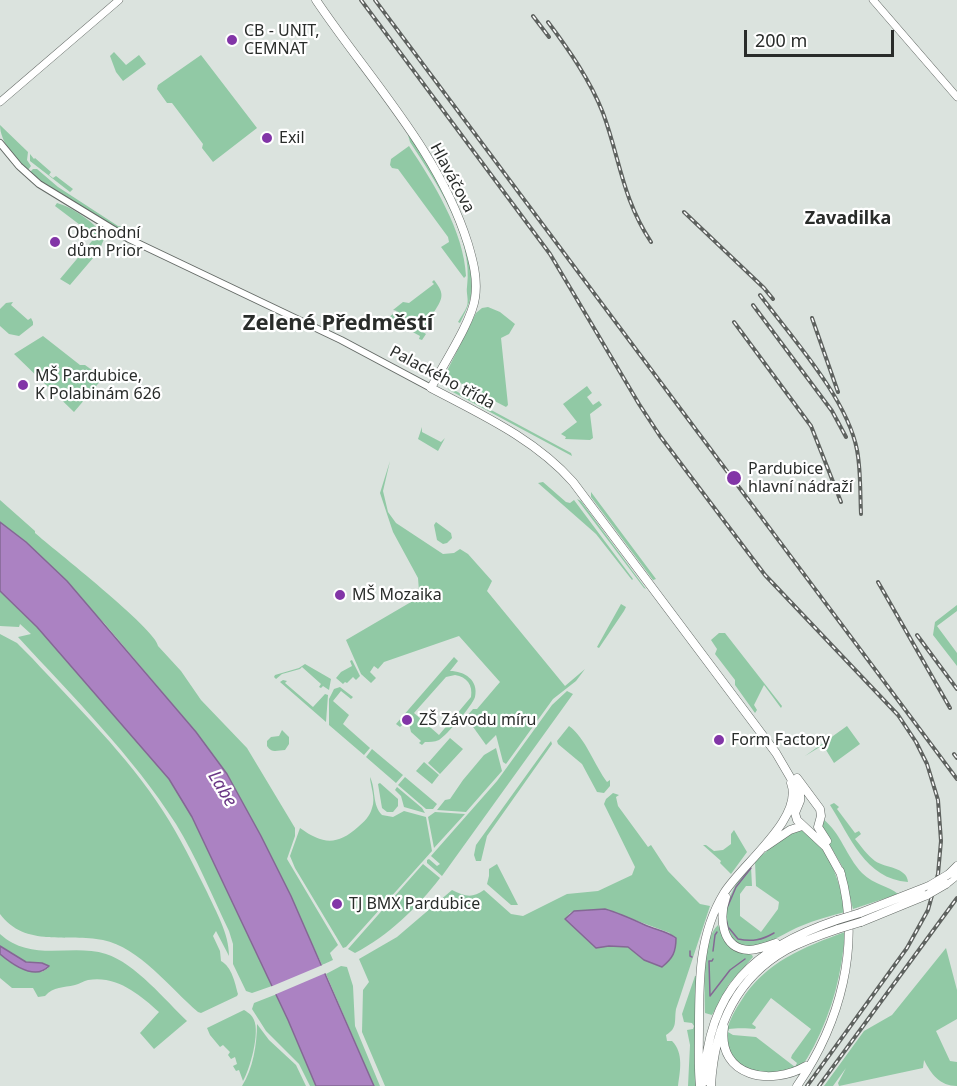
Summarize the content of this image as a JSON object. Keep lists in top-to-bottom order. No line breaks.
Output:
{"streets":{"main road":["Hlaváčova","Palackého třída"]},"crossings":[["Hlaváčova","Palackého třída"]],"districts":["Zavadilka","Zelené Předměstí"],"water":["Labe"],"places":["CB - UNIT, CEMNAT","Exil","Obchodní dům Prior","MŠ Pardubice, K Polabinám 626","Pardubice hlavní nádraží","MŠ Mozaika","ZŠ Závodu míru","Form Factory","TJ BMX Pardubice"],"scale_bar":"200 m"}
